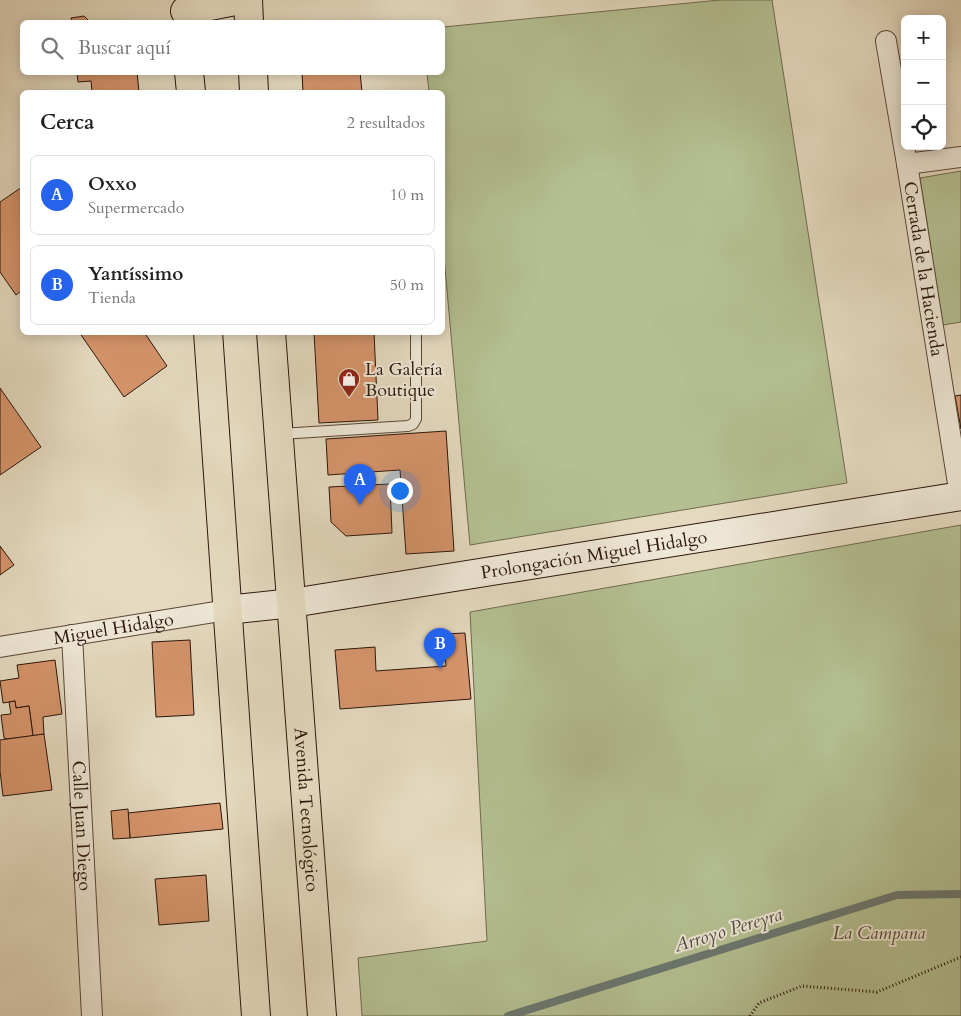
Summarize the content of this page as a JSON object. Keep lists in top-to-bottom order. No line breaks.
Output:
{"streets":{"main road":["Prolongación Miguel Hidalgo","Avenida Tecnológico"],"street":["Cerrada de la Hacienda","Miguel Hidalgo","Calle Juan Diego"]},"crossings":[["Cerrada de la Hacienda","Prolongación Miguel Hidalgo"],["Prolongación Miguel Hidalgo","Miguel Hidalgo"],["Prolongación Miguel Hidalgo","Avenida Tecnológico"],["Miguel Hidalgo","Calle Juan Diego"]],"water":["Arroyo Pereyra"],"parks":["La Campana"],"places":{"shop":["La Galería Boutique"]},"page":{"map_buttons":["+","−"],"search":"Buscar aquí","heading":["Cerca","2 resultados"],"list":[{"mark":"A","name":"Oxxo","note":"Supermercado","value":"10 m"},{"mark":"B","name":"Yantíssimo","note":"Tienda","value":"50 m"}],"pins":["A","B"]}}
